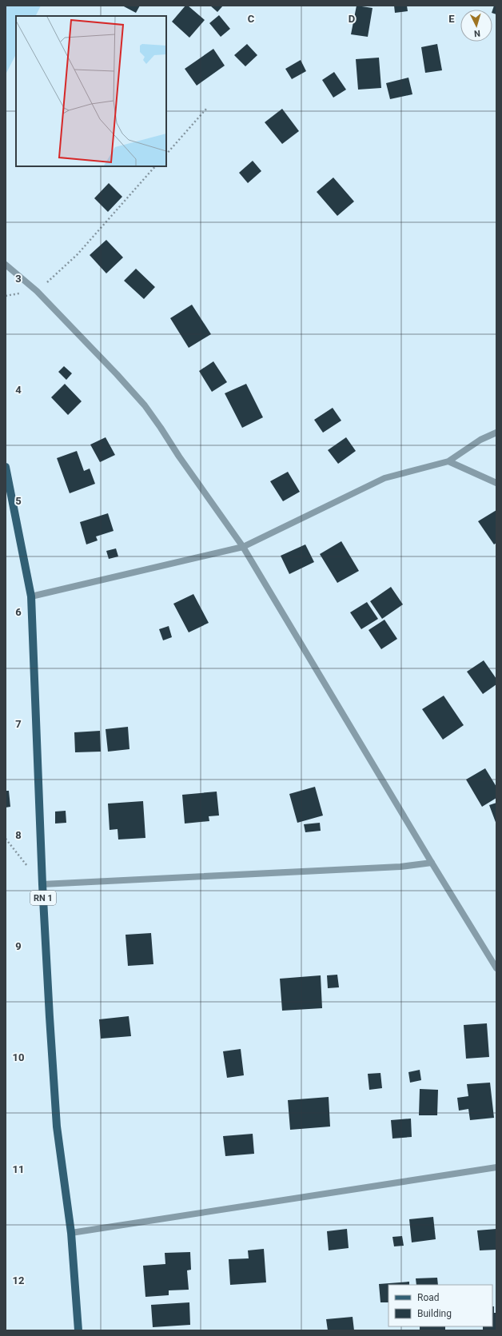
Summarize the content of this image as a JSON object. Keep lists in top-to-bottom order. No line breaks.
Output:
{"streets":{"main road":["RN 1"]},"legend":["Road","Building"],"north":"bottom","grid":{"columns":["C","D","E"],"rows":["3","4","5","6","7","8","9","10","11","12"]}}
